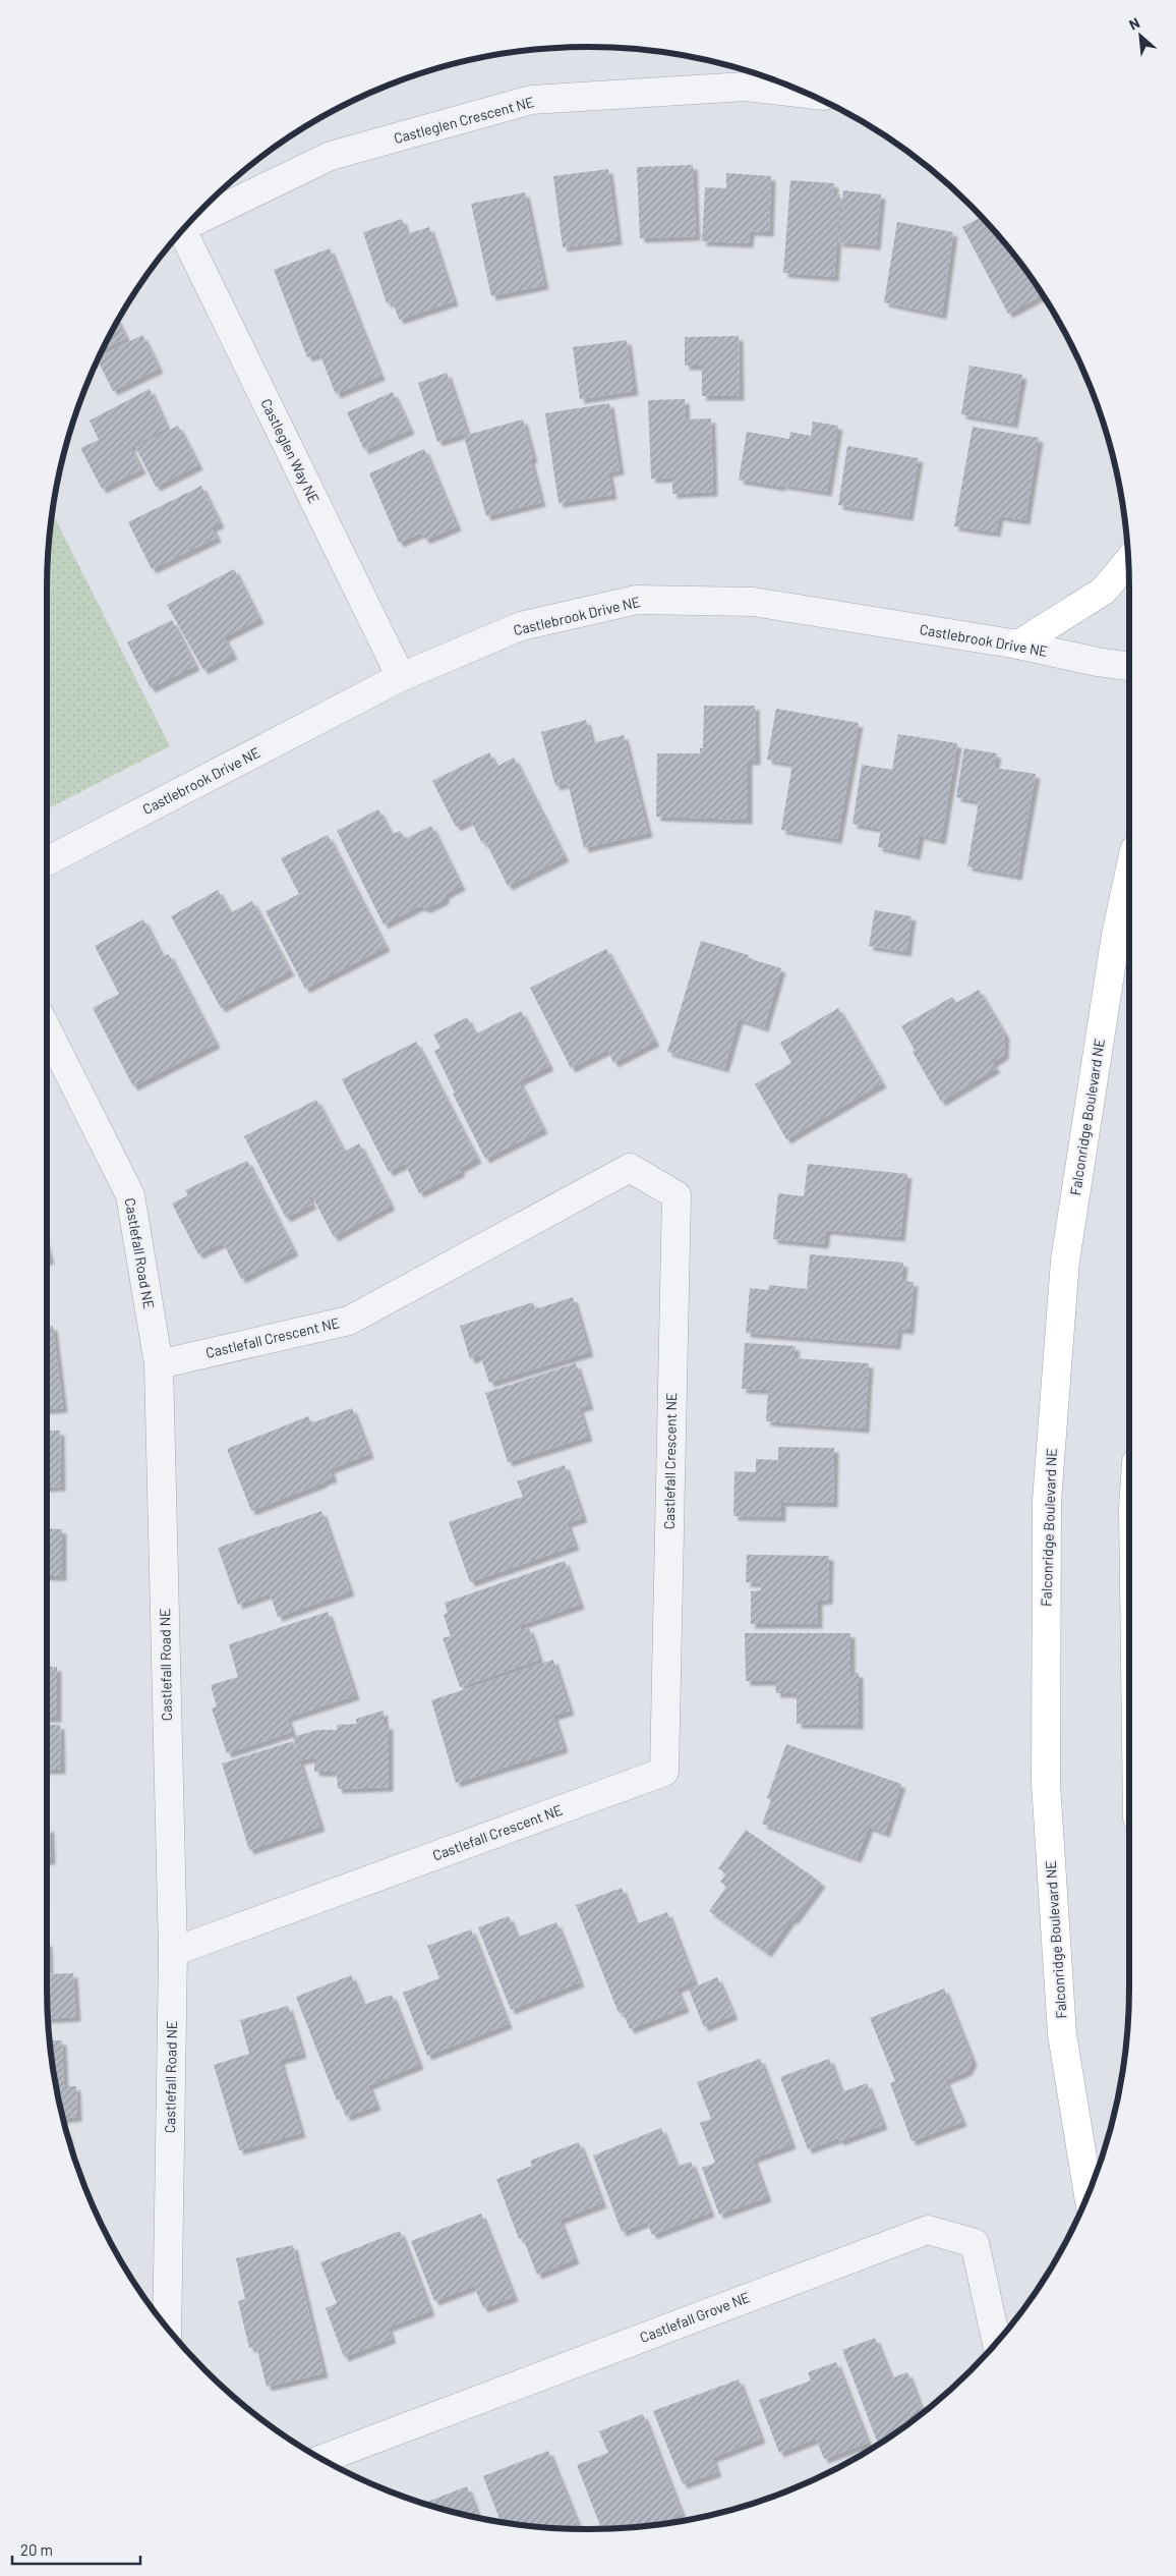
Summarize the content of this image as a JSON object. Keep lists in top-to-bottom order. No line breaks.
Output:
{"streets":{"main road":["Falconridge Boulevard NE"],"street":["Castleglen Crescent NE","Castleglen Way NE","Castlebrook Drive NE","Castlefall Road NE","Castlefall Crescent NE","Castlefall Grove NE"]},"crossings":[["Castleglen Way NE","Castlebrook Drive NE"],["Castlefall Road NE","Castlefall Crescent NE"]],"scale_bar":"20 m","north":"top left"}
